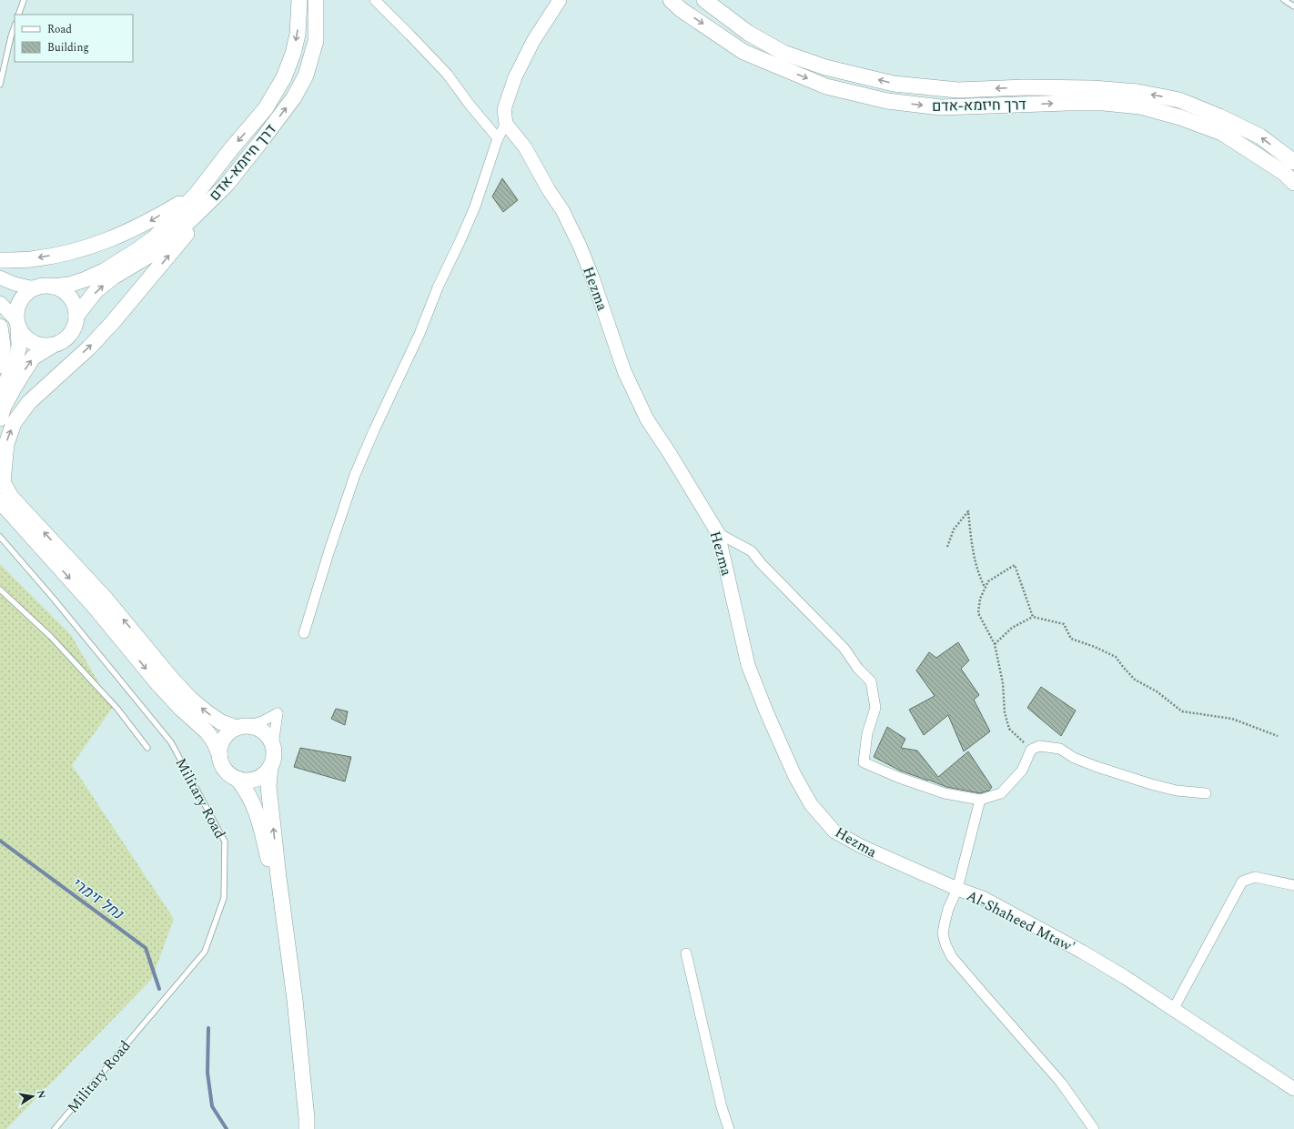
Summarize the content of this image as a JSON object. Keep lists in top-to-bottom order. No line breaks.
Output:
{"streets":{"main road":["דרך חיזמא-אדם"],"street":["Hezma","Al-Shaheed Mtaw'"],"lane":["Military Road"]},"crossings":[["Hezma","Al-Shaheed Mtaw'"]],"water":["נחל זימרי"],"legend":["Road","Building"],"north":"right"}
